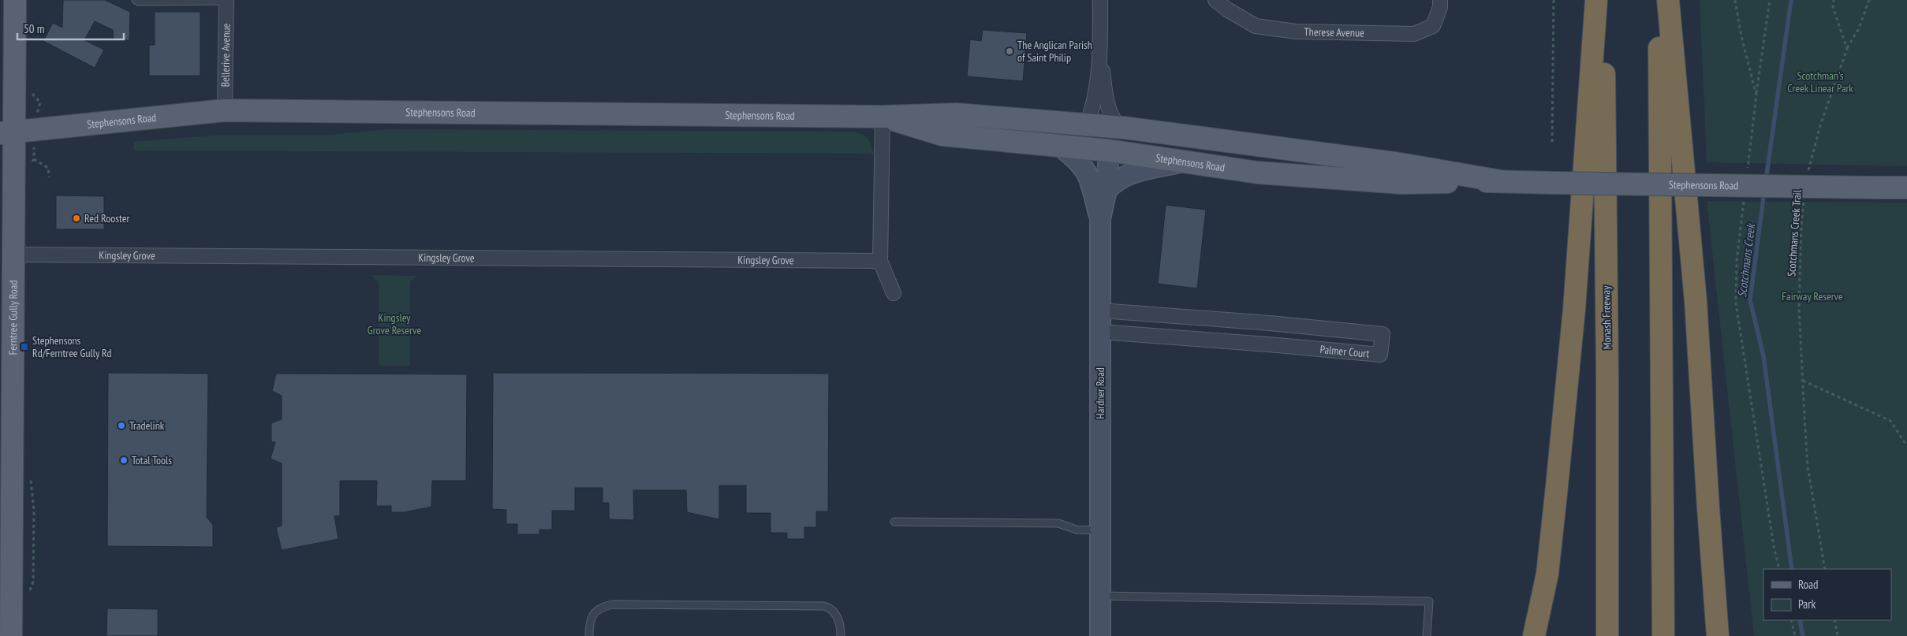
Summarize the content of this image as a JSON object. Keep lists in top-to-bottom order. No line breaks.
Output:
{"streets":{"highway":["Monash Freeway"],"main road":["Stephensons Road","Ferntree Gully Road"],"street":["Therese Avenue","Bellerive Avenue","Kingsley Grove","Palmer Court","Hardner Road"],"path":["Scotchmans Creek Trail"]},"crossings":[["Bellerive Avenue","Stephensons Road"],["Stephensons Road","Ferntree Gully Road"],["Stephensons Road","Hardner Road"],["Kingsley Grove","Ferntree Gully Road"],["Palmer Court","Hardner Road"]],"water":["Scotchmans Creek"],"parks":["Scotchman's Creek Linear Park","Fairway Reserve","Kingsley Grove Reserve"],"places":{"other":["The Anglican Parish of Saint Philip","Red Rooster","Tradelink","Total Tools"],"transit":["Stephensons Rd/Ferntree Gully Rd"]},"legend":["Road","Park"],"scale_bar":"50 m"}
